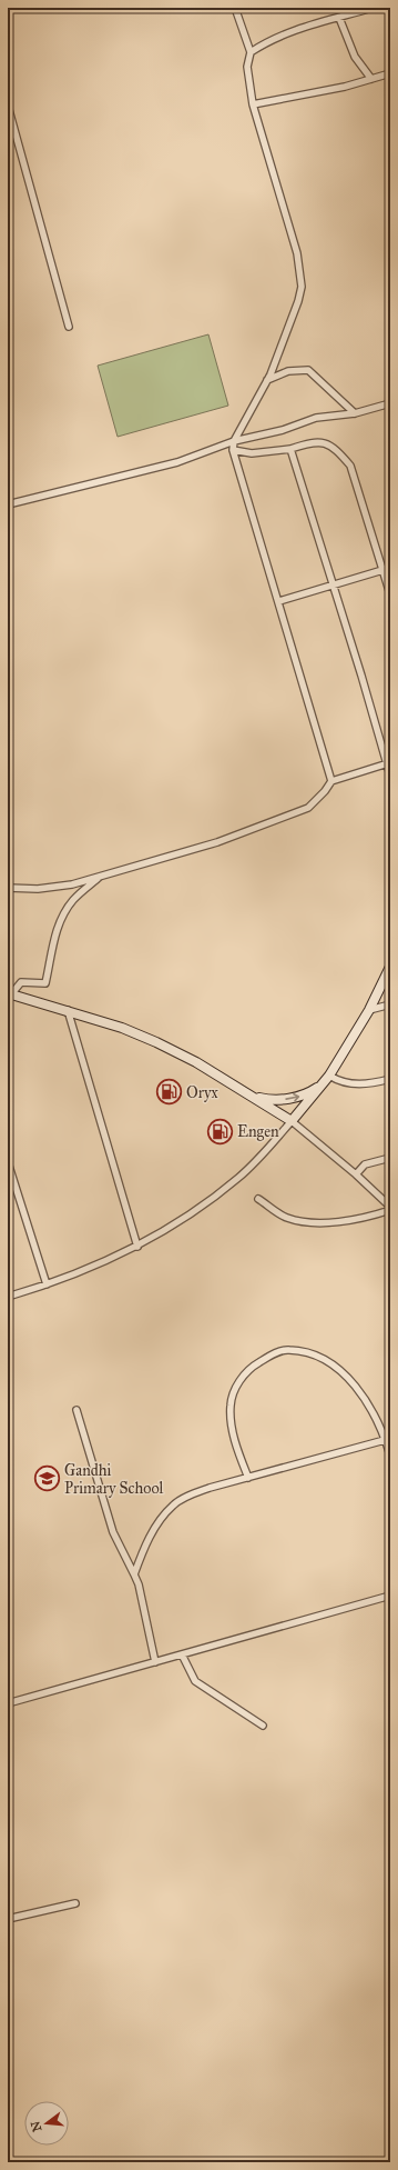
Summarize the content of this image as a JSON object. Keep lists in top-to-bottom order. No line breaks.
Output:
{"places":{"fuel station":["Oryx","Engen"],"school or university":["Gandhi Primary School"]},"north":"left"}
